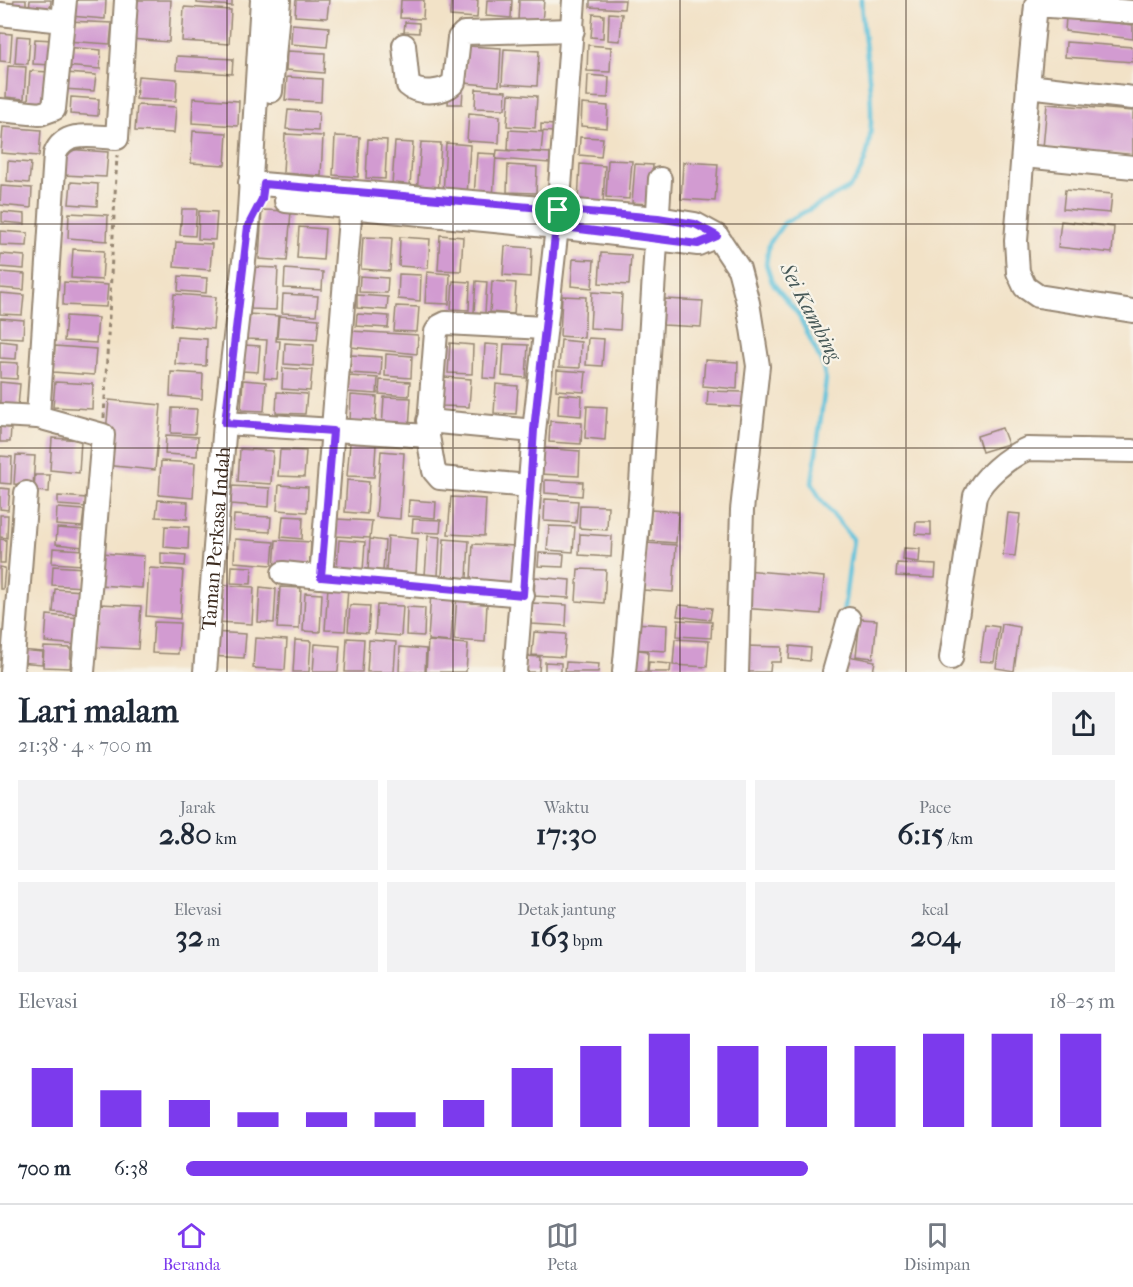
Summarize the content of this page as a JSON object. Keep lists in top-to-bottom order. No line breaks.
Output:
{"streets":{"street":["Taman Perkasa Indah"]},"water":["Sei Kambing"],"page":{"heading":["Lari malam","21:38 · 4 × 700 m"],"stats":[["Jarak","2.80 km"],["Waktu","17:30"],["Pace","6:15 /km"],["Elevasi","32 m"],["Detak jantung","163 bpm"],["kcal","204"]],"chart":["Elevasi","18–25 m"],"list":[{"name":"700 m","note":"6:38"}],"tabs":["Beranda","Peta","Disimpan"]}}
